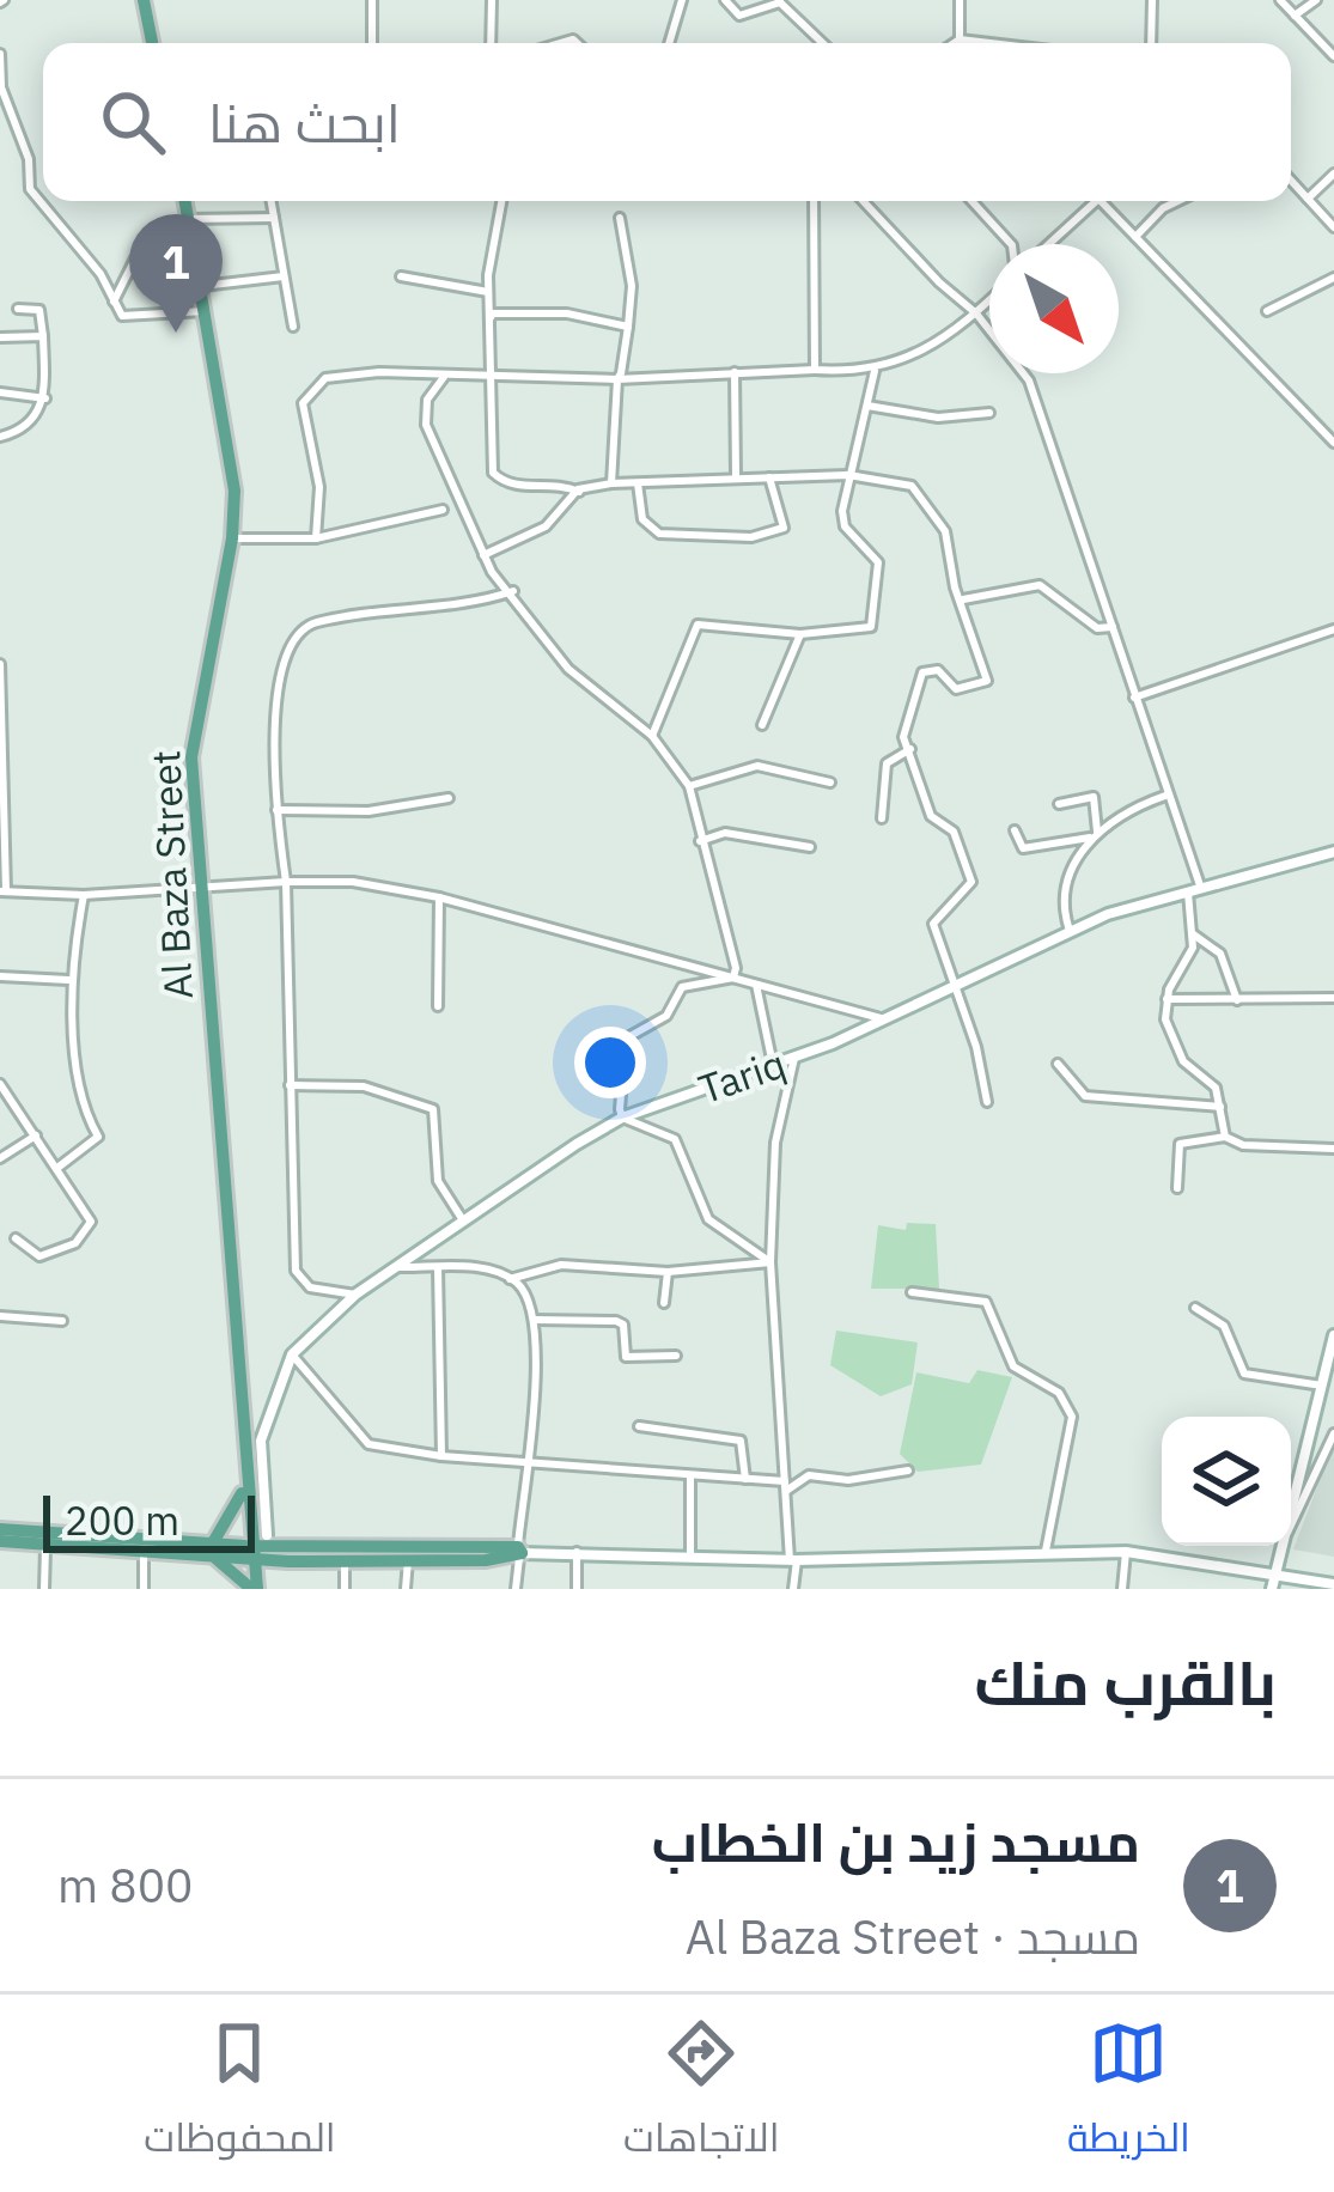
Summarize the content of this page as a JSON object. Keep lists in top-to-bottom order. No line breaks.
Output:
{"streets":{"main road":["Al Baza Street","Tariq"]},"scale_bar":"200 m","north":"bottom right","page":{"search":"ابحث هنا","pins":"1","scale":"200 m","heading":"بالقرب منك","list":[{"mark":"1","name":"مسجد زيد بن الخطاب","note":"مسجد · Al Baza Street","value":"800 m"}],"nav":["الخريطة","الاتجاهات","المحفوظات"]}}
